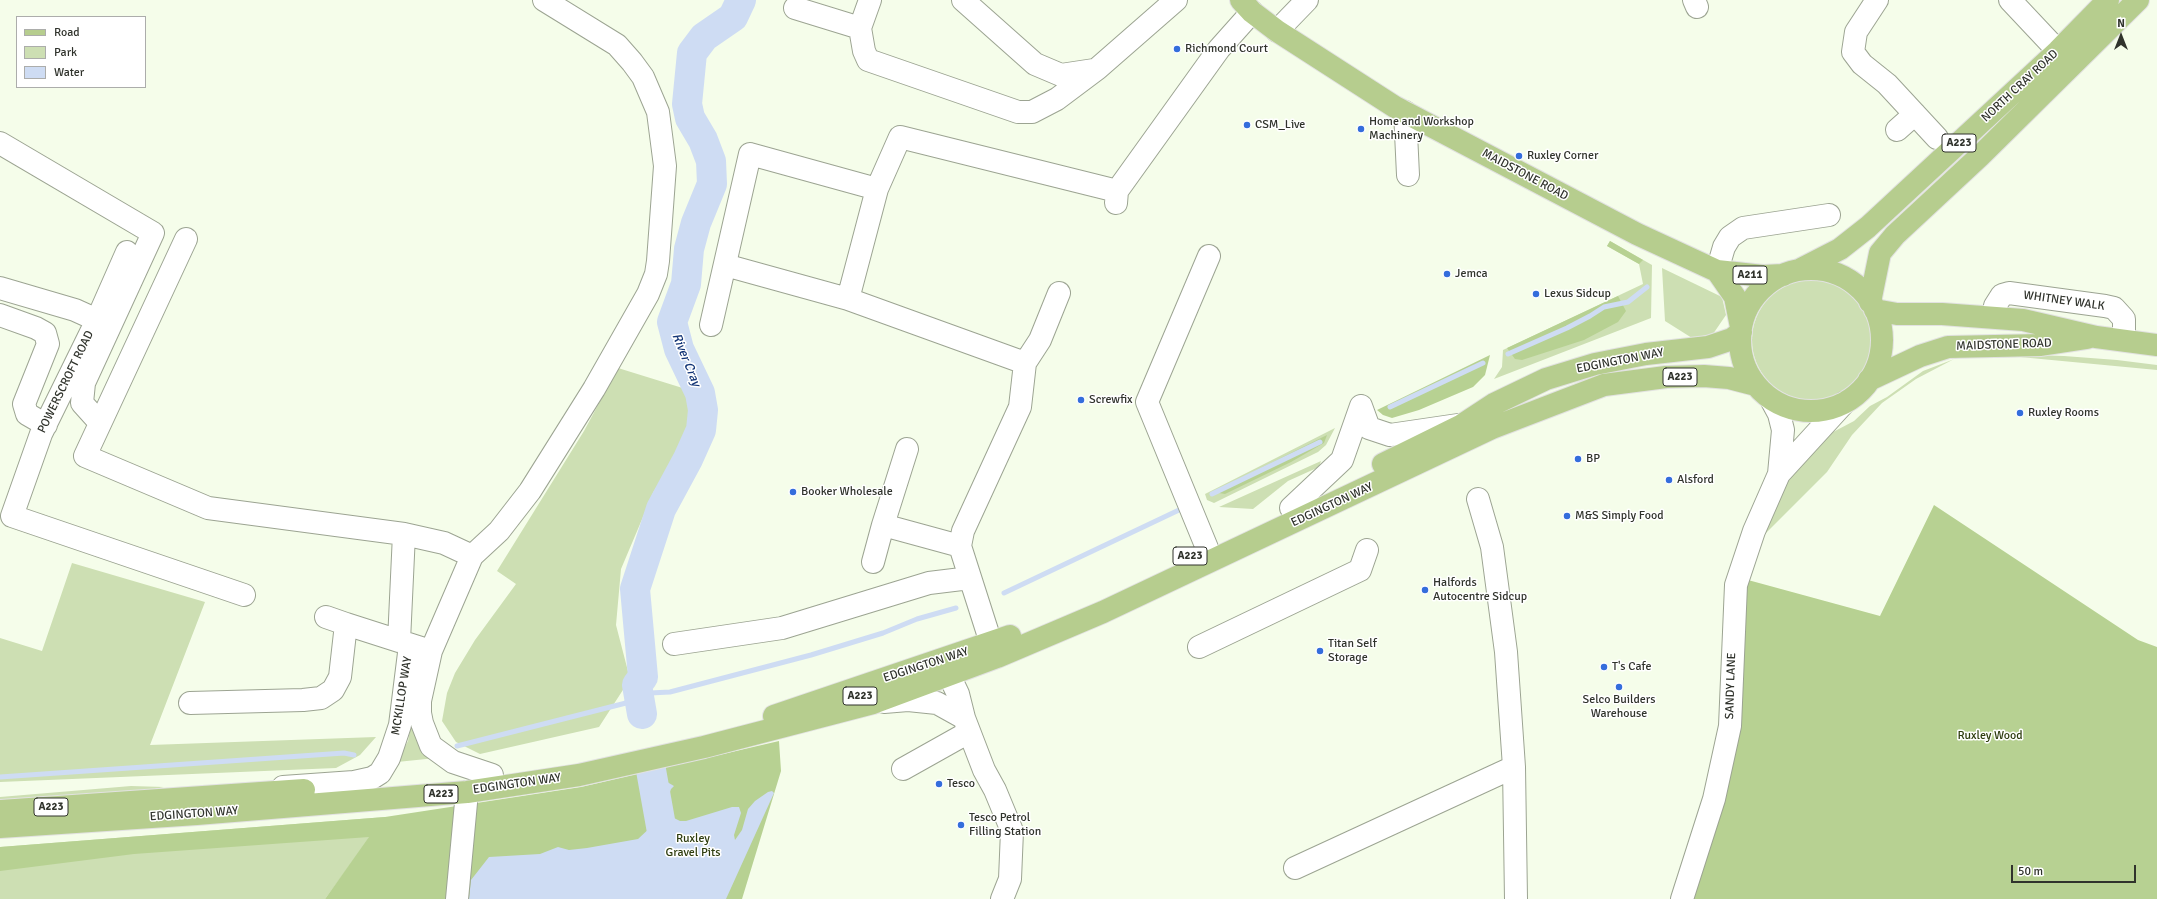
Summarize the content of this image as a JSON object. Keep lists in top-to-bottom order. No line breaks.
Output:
{"streets":{"main road":["NORTH CRAY ROAD","A223","MAIDSTONE ROAD","A211","EDGINGTON WAY"],"street":["WHITNEY WALK","POWERSCROFT ROAD","SANDY LANE","MCKILLOP WAY"]},"crossings":[["NORTH CRAY ROAD","MAIDSTONE ROAD"],["NORTH CRAY ROAD","A211"],["NORTH CRAY ROAD","EDGINGTON WAY"],["NORTH CRAY ROAD","SANDY LANE"],["MAIDSTONE ROAD","A211"],["MAIDSTONE ROAD","WHITNEY WALK"],["MAIDSTONE ROAD","EDGINGTON WAY"],["MAIDSTONE ROAD","SANDY LANE"],["A211","EDGINGTON WAY"],["A211","SANDY LANE"],["EDGINGTON WAY","SANDY LANE"],["EDGINGTON WAY","MCKILLOP WAY"]],"water":["River Cray"],"parks":["Ruxley Wood","Ruxley Gravel Pits"],"places":["Richmond Court","CSM_Live","Home and Workshop Machinery","Ruxley Corner","Jemca","Lexus Sidcup","Screwfix","Ruxley Rooms","BP","Alsford","Booker Wholesale","M&S Simply Food","Halfords Autocentre Sidcup","Titan Self Storage","T's Cafe","Selco Builders Warehouse","Tesco","Tesco Petrol Filling Station"],"legend":["Road","Park","Water"],"scale_bar":"50 m","north":"top"}
